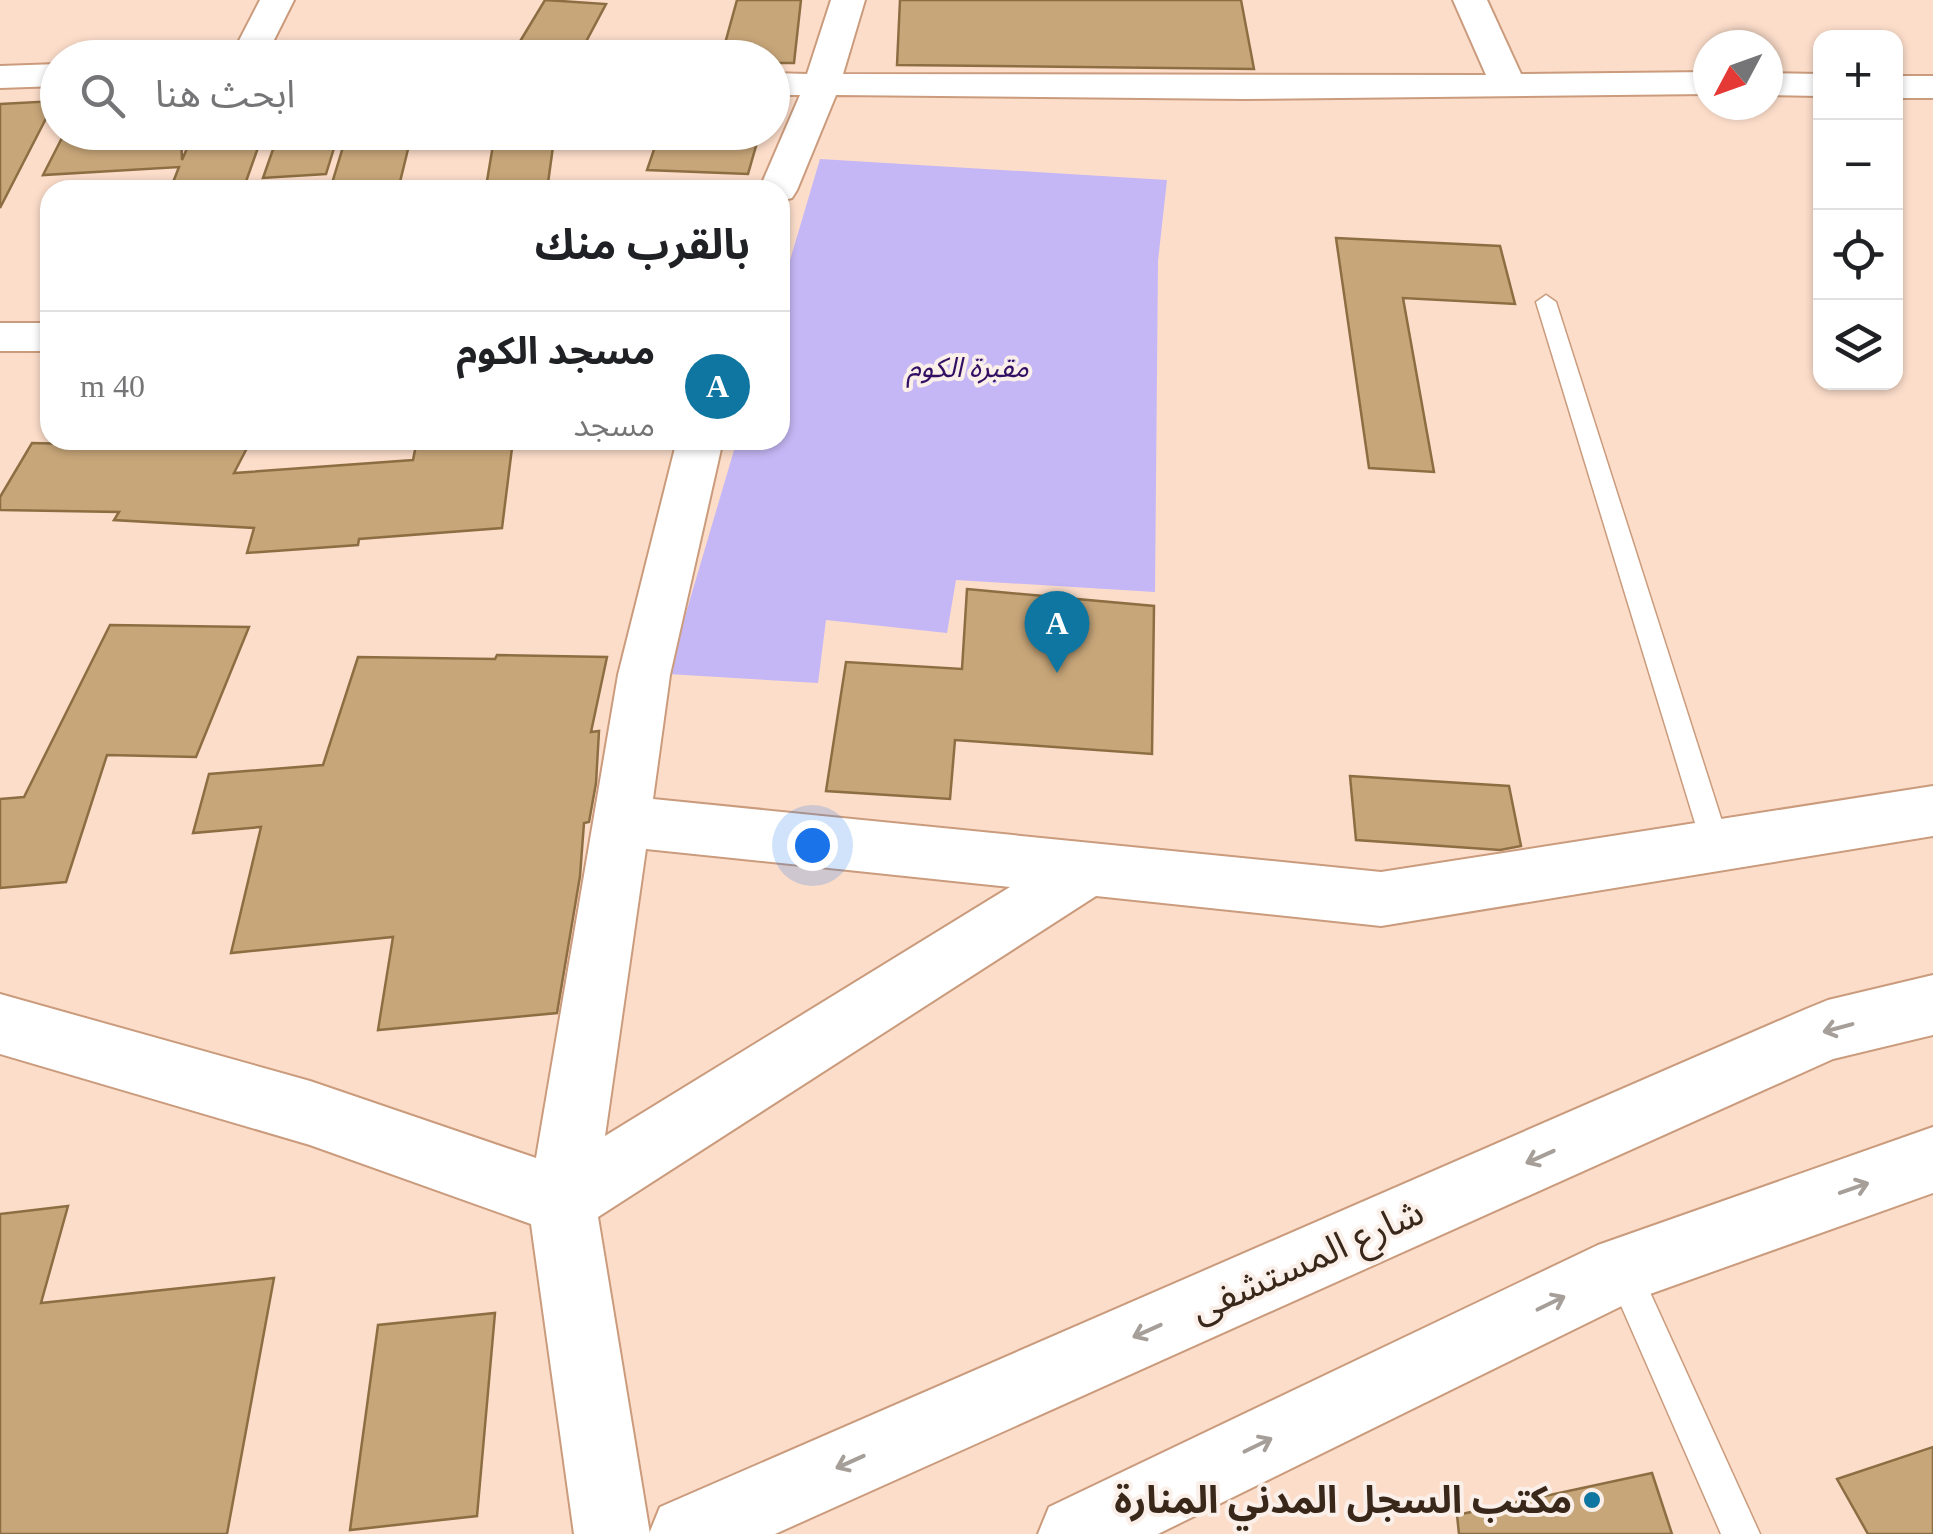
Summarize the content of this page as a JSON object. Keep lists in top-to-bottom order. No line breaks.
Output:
{"streets":{"street":["شارع المستشفى"]},"parks":["مقبرة الكوم"],"places":["مكتب السجل المدني المنارة"],"north":"bottom left","page":{"map_buttons":["+","−"],"search":"ابحث هنا","heading":"بالقرب منك","list":[{"mark":"A","name":"مسجد الكوم","note":"مسجد","value":"40 m"}],"pins":"A"}}
